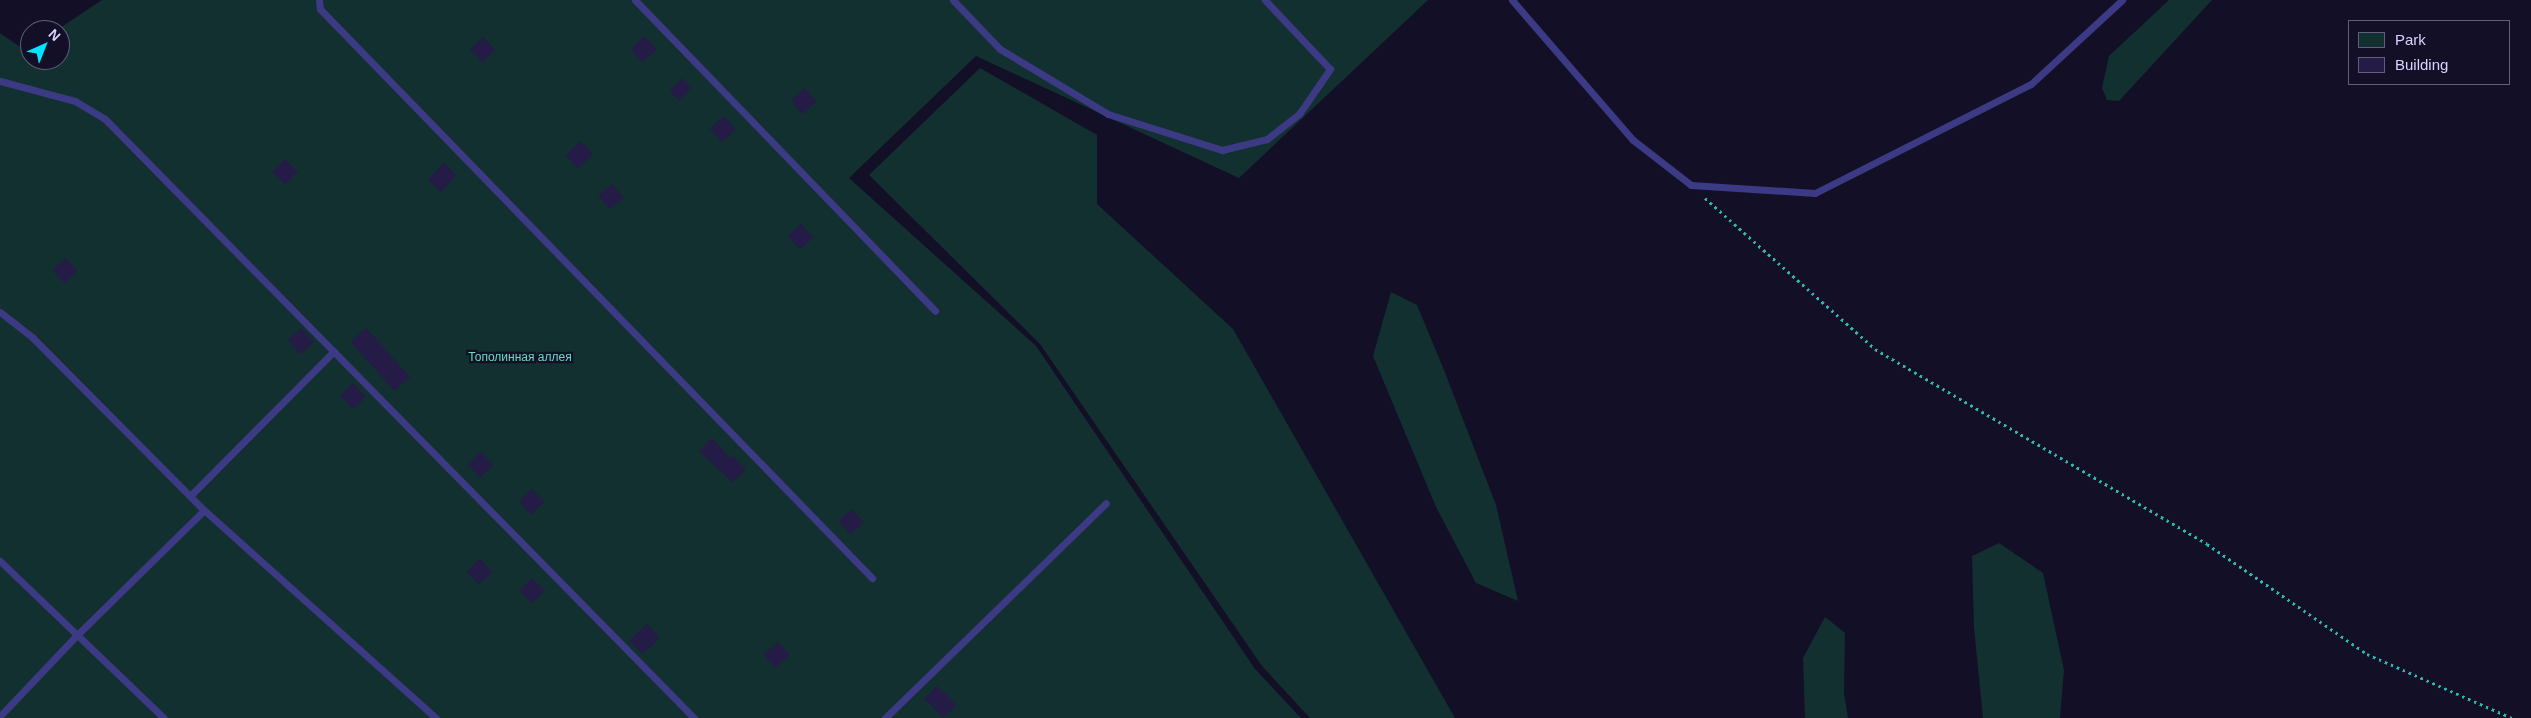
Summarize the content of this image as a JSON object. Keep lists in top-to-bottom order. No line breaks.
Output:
{"parks":["Тополинная аллея"],"legend":["Park","Building"],"north":"top right"}
